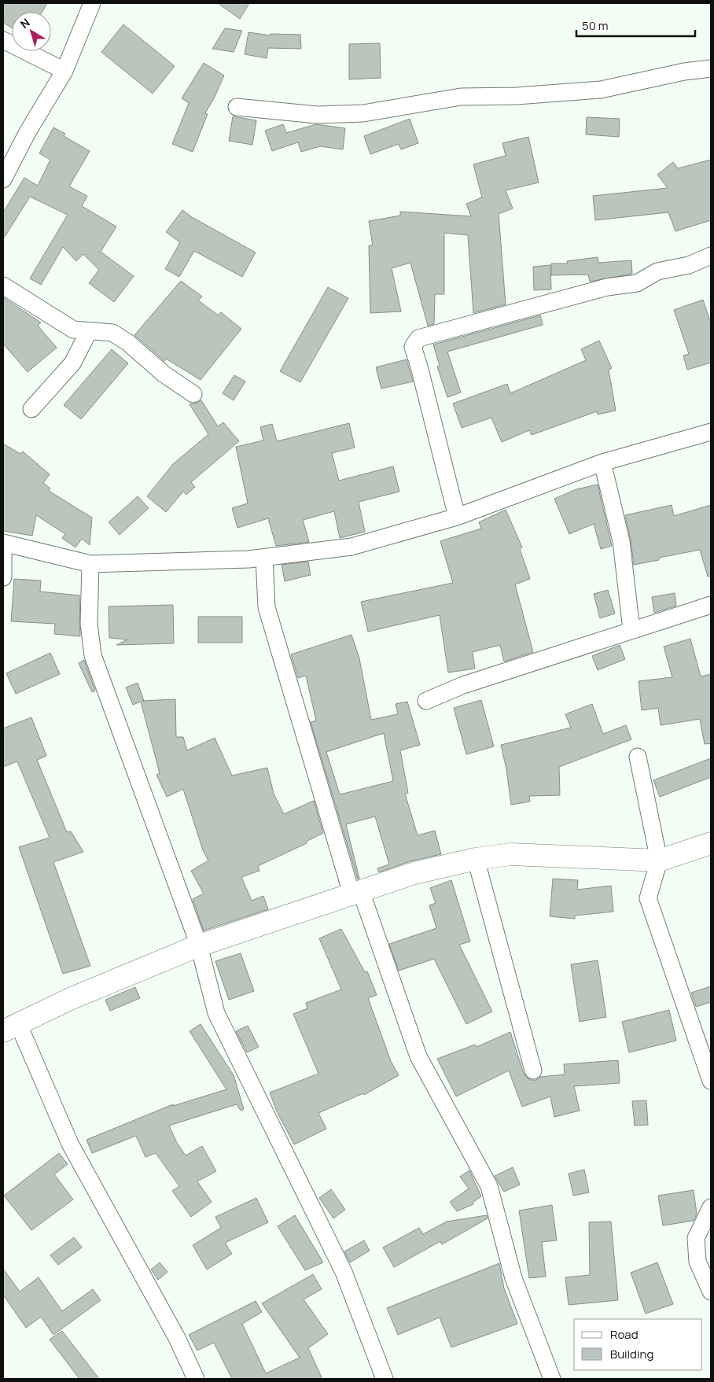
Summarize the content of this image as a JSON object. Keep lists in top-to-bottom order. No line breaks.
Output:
{"legend":["Road","Building"],"scale_bar":"50 m","north":"top left"}
